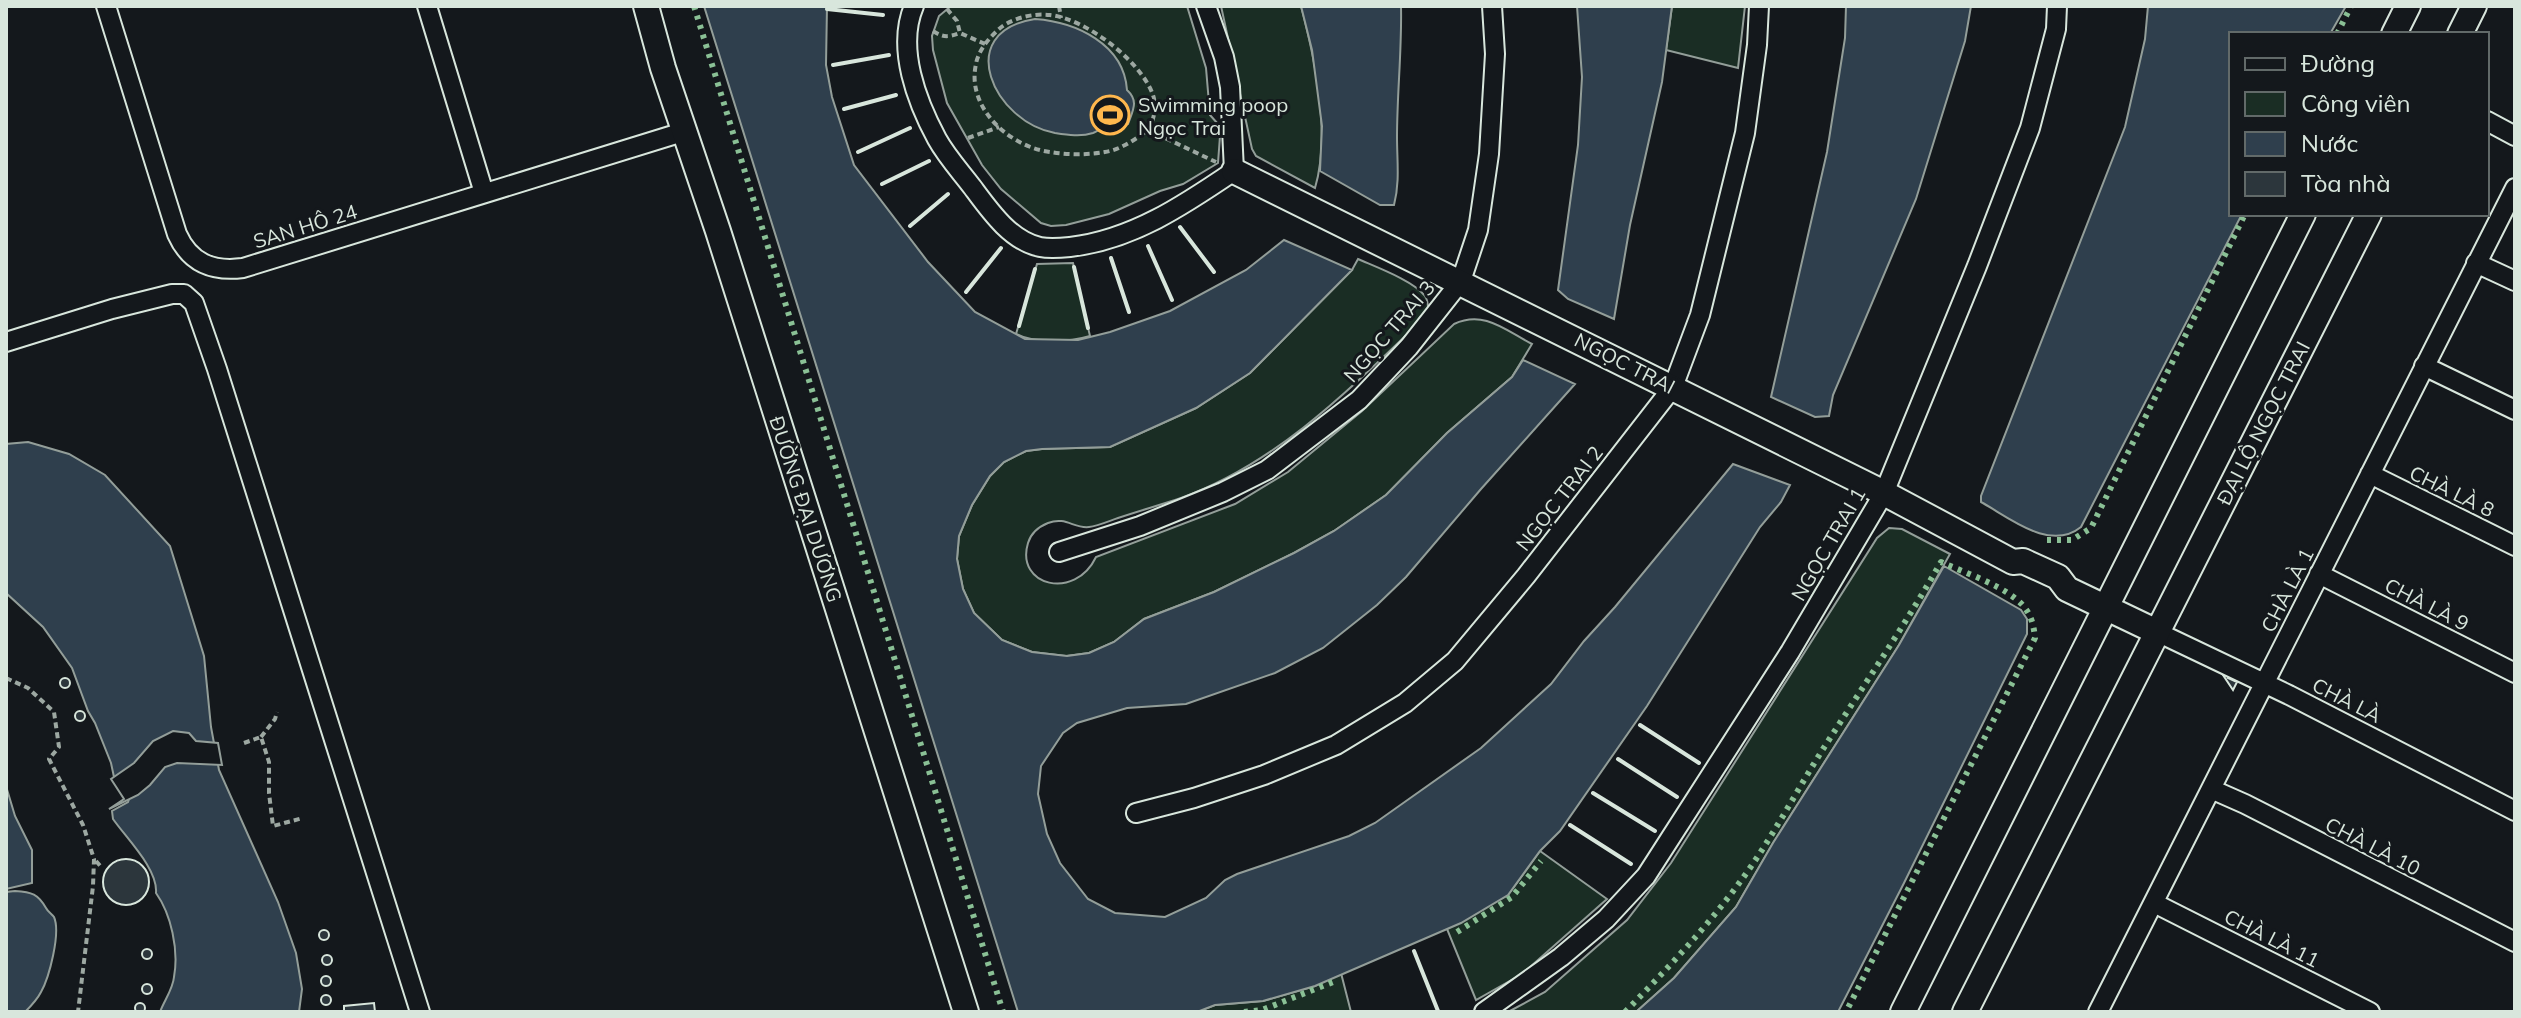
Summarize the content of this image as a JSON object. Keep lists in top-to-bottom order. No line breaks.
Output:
{"streets":{"street":["SAN HÔ 24","NGỌC TRAI 3","NGỌC TRAI","ĐẠI LỘ NGỌC TRAI","CHÀ LÀ 8","NGỌC TRAI 2","ĐƯỜNG ĐẠI DƯƠNG","NGỌC TRAI 1","CHÀ LÀ 1","CHÀ LÀ 9","CHÀ LÀ","CHÀ LÀ 10","CHÀ LÀ 11"]},"crossings":[["SAN HÔ 24","ĐƯỜNG ĐẠI DƯƠNG"],["NGỌC TRAI 3","NGỌC TRAI"],["NGỌC TRAI","NGỌC TRAI 2"],["NGỌC TRAI","NGỌC TRAI 1"],["ĐẠI LỘ NGỌC TRAI","CHÀ LÀ"],["CHÀ LÀ 8","CHÀ LÀ 1"],["CHÀ LÀ 1","CHÀ LÀ 9"],["CHÀ LÀ 1","CHÀ LÀ"],["CHÀ LÀ 1","CHÀ LÀ 10"],["CHÀ LÀ 1","CHÀ LÀ 11"]],"places":{"sports":["Swimming poop Ngọc Trai"]},"legend":["Đường","Công viên","Nước","Tòa nhà"]}
